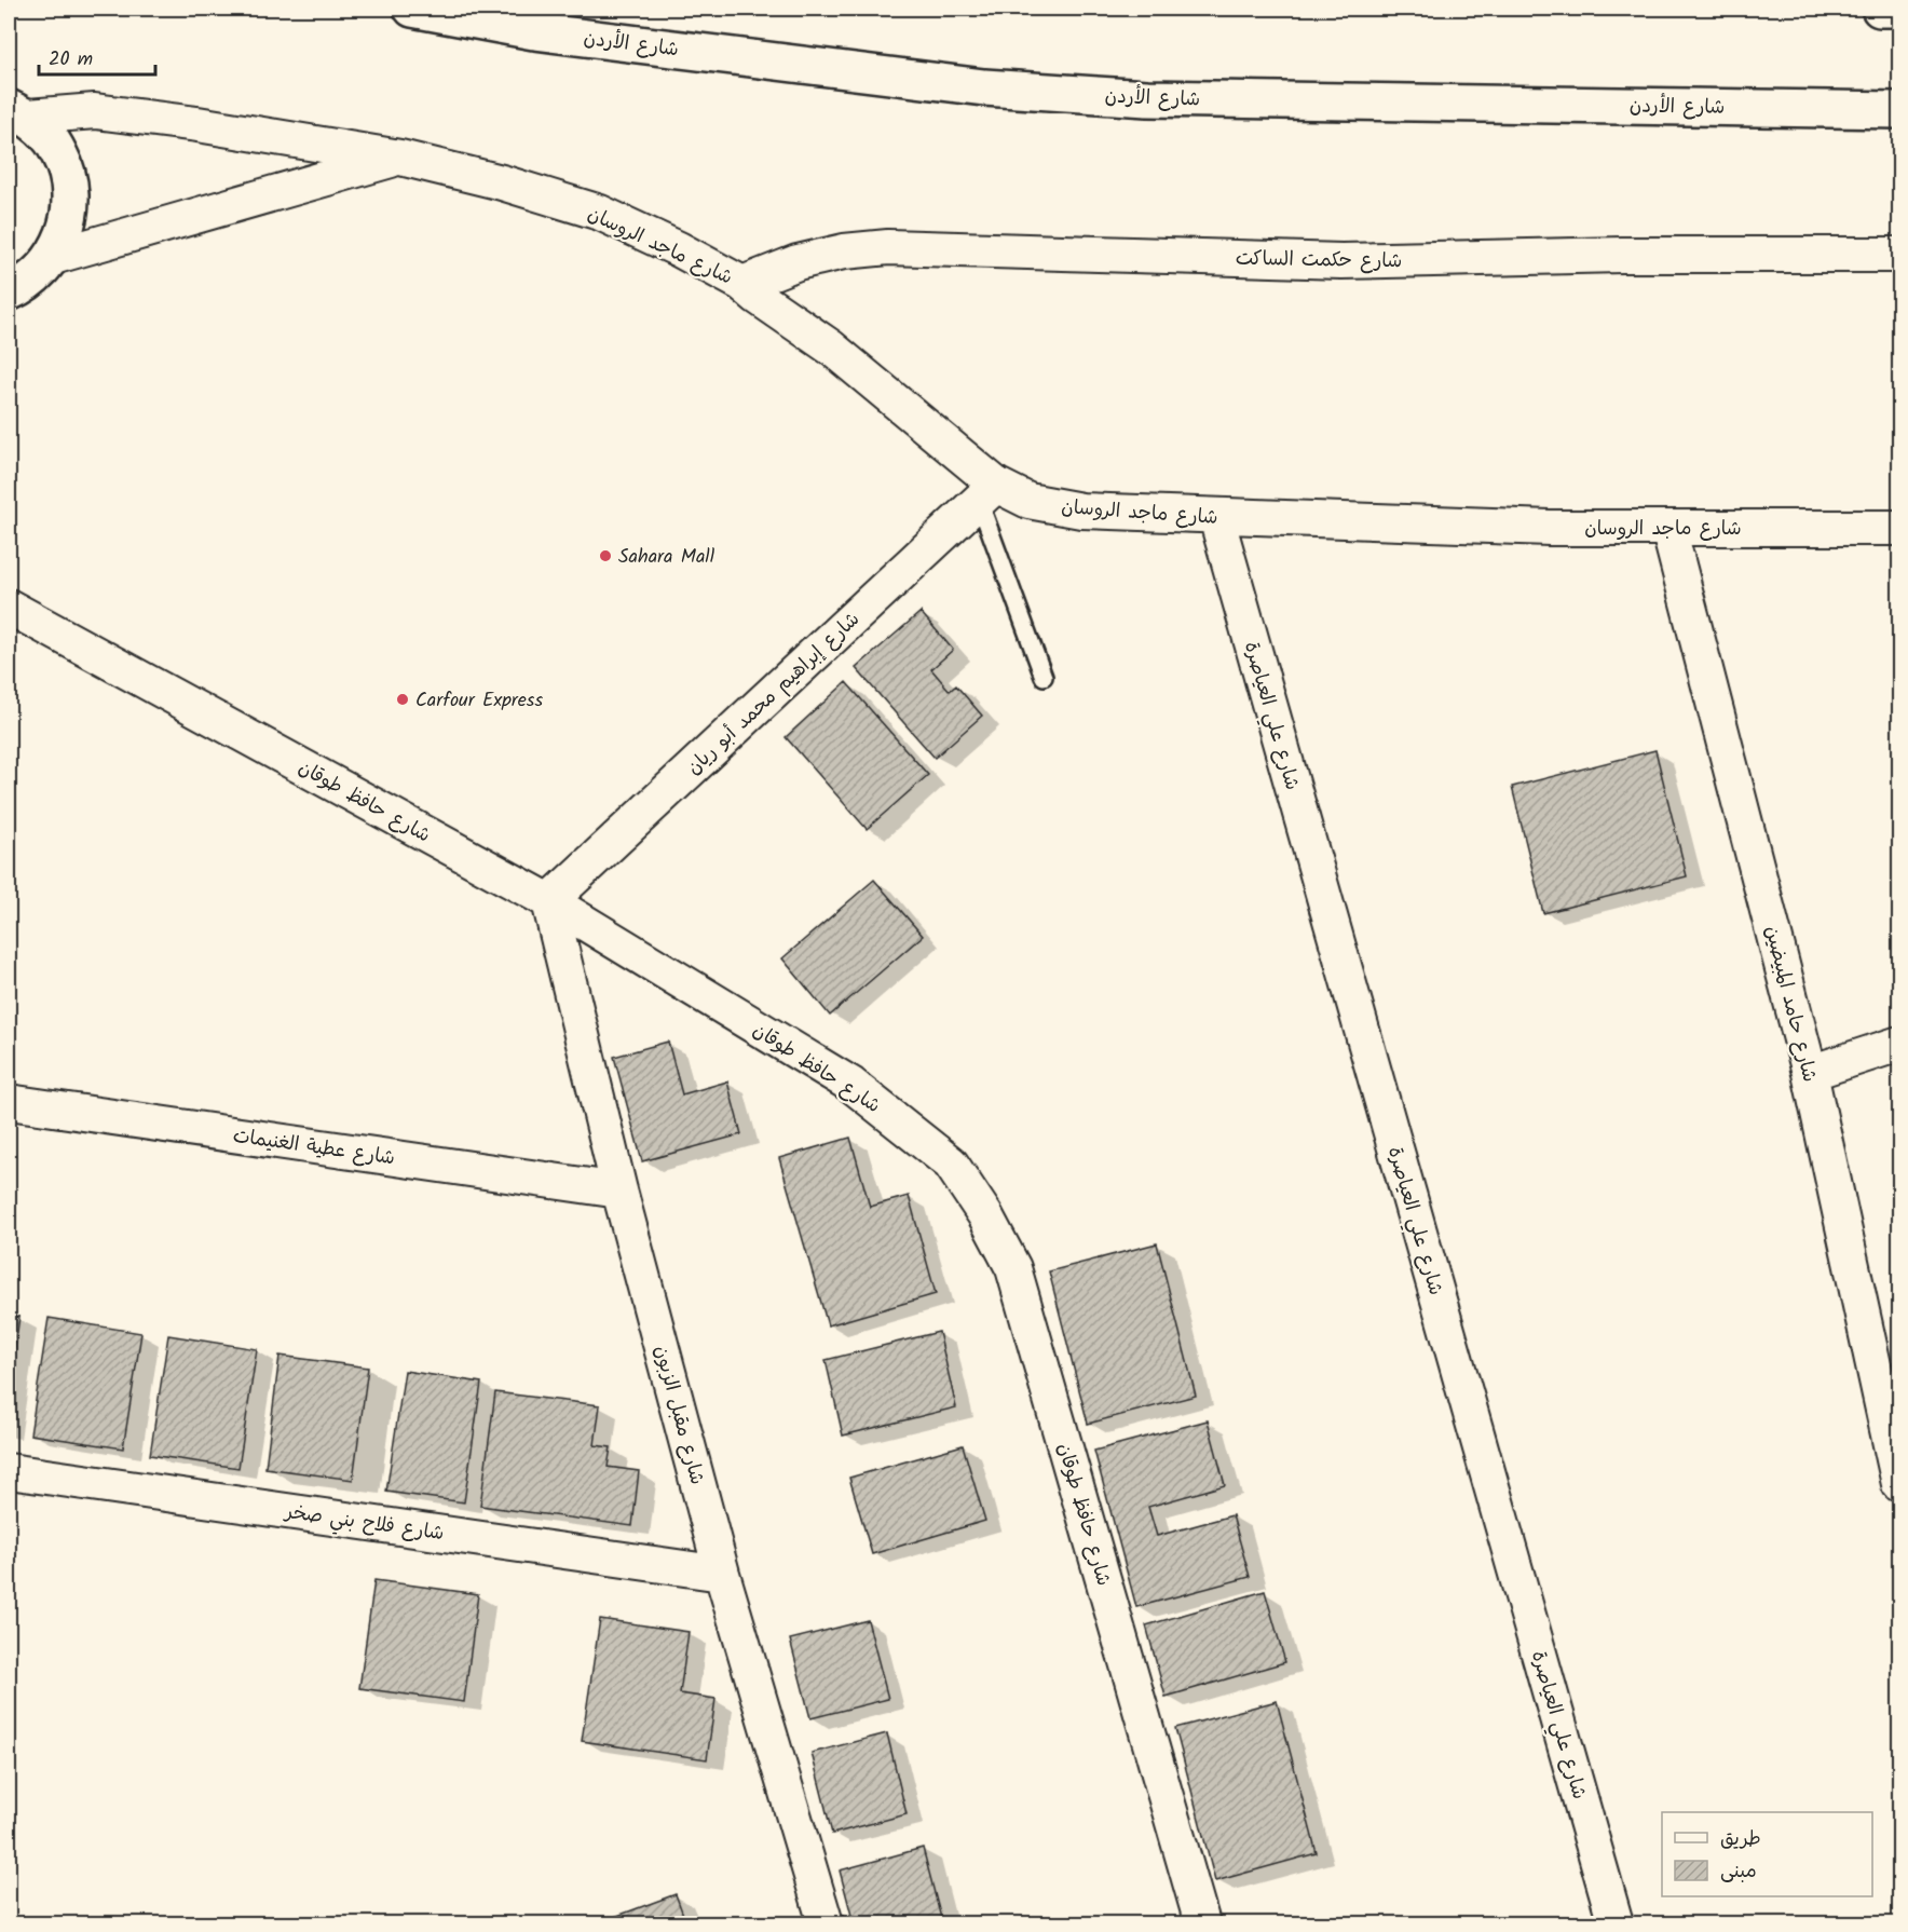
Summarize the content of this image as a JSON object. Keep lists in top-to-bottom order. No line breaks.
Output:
{"streets":{"main road":["شارع الأردن"],"street":["شارع ماجد الروسان","شارع حكمت الساكت","شارع إبراهيم محمد أبو ريان","شارع علي العياصرة","شارع حافظ طوقان","شارع حامد المبيضين","شارع عطية الغنيمات","شارع مقبل الزبون","شارع فلاح بني صخر"]},"crossings":[["شارع ماجد الروسان","شارع حكمت الساكت"],["شارع ماجد الروسان","شارع إبراهيم محمد أبو ريان"],["شارع ماجد الروسان","شارع علي العياصرة"],["شارع ماجد الروسان","شارع حامد المبيضين"],["شارع إبراهيم محمد أبو ريان","شارع حافظ طوقان"],["شارع إبراهيم محمد أبو ريان","شارع مقبل الزبون"],["شارع حافظ طوقان","شارع مقبل الزبون"],["شارع عطية الغنيمات","شارع مقبل الزبون"],["شارع مقبل الزبون","شارع فلاح بني صخر"]],"places":["Sahara Mall","Carfour Express"],"legend":["طريق","مبنى"],"scale_bar":"20 m"}
